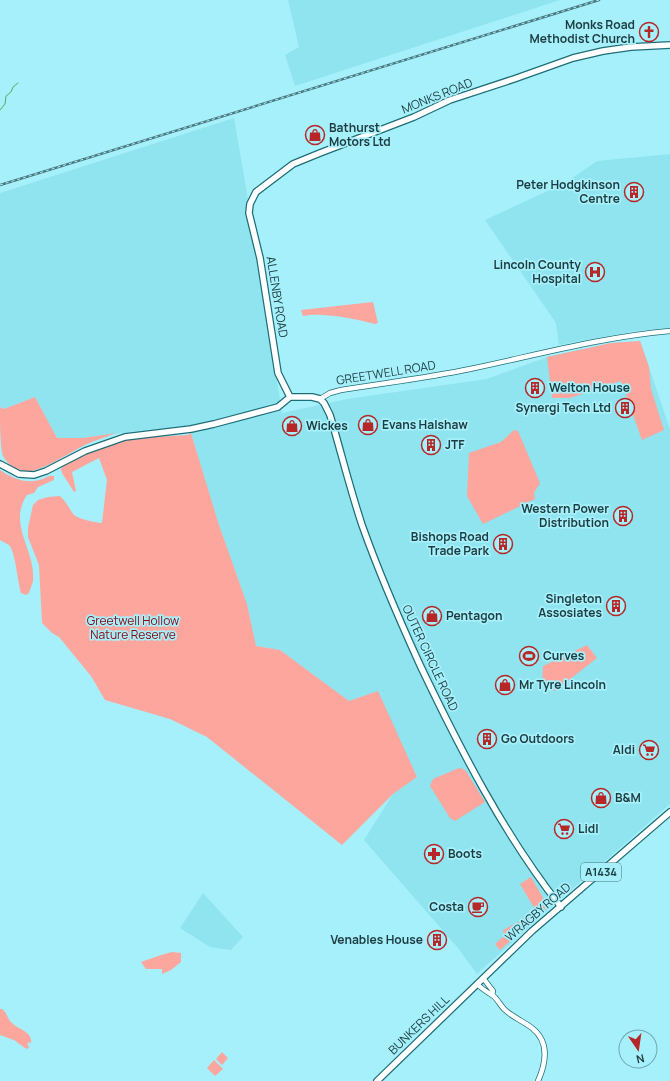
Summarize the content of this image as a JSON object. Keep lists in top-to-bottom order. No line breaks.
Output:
{"streets":{"main road":["MONKS ROAD","ALLENBY ROAD","GREETWELL ROAD","OUTER CIRCLE ROAD","A1434","WRAGBY ROAD","BUNKERS HILL"]},"crossings":[["MONKS ROAD","ALLENBY ROAD"],["ALLENBY ROAD","GREETWELL ROAD"],["GREETWELL ROAD","OUTER CIRCLE ROAD"],["OUTER CIRCLE ROAD","WRAGBY ROAD"],["WRAGBY ROAD","BUNKERS HILL"]],"parks":["Greetwell Hollow Nature Reserve"],"places":{"church":["Monks Road Methodist Church"],"shop":["Bathurst Motors Ltd","Evans Halshaw","Wickes","Pentagon","Mr Tyre Lincoln","B&M"],"building":["Peter Hodgkinson Centre","Welton House","Synergi Tech Ltd","JTF","Western Power Distribution","Bishops Road Trade Park","Singleton Assosiates","Go Outdoors","Venables House"],"hospital":["Lincoln County Hospital"],"sports":["Curves"],"supermarket":["Aldi","Lidl"],"pharmacy":["Boots"],"cafe":["Costa"]},"north":"bottom"}
